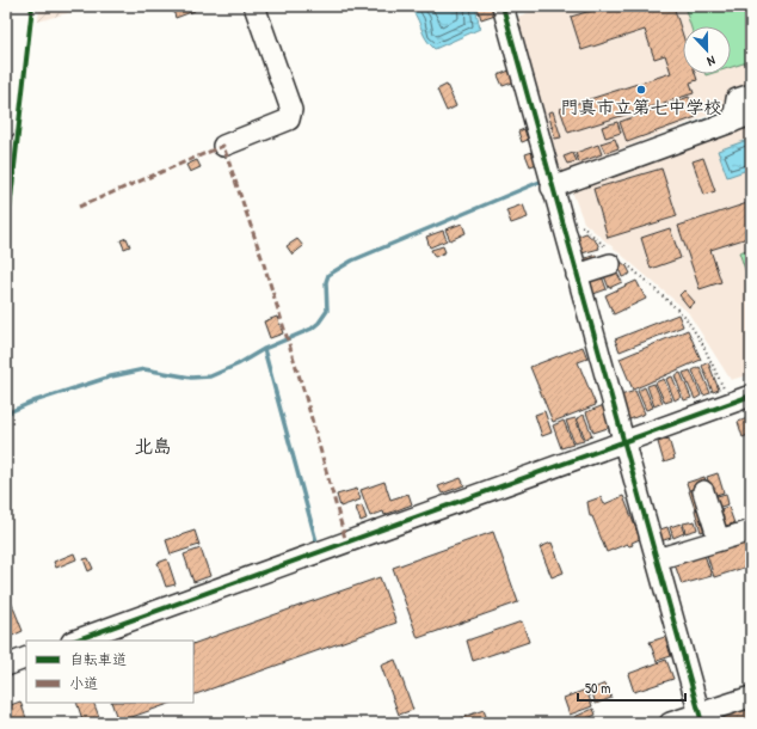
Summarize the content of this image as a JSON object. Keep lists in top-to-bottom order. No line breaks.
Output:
{"districts":["北島"],"places":["門真市立第七中学校"],"legend":["自転車道","小道"],"scale_bar":"50 m","north":"bottom"}
